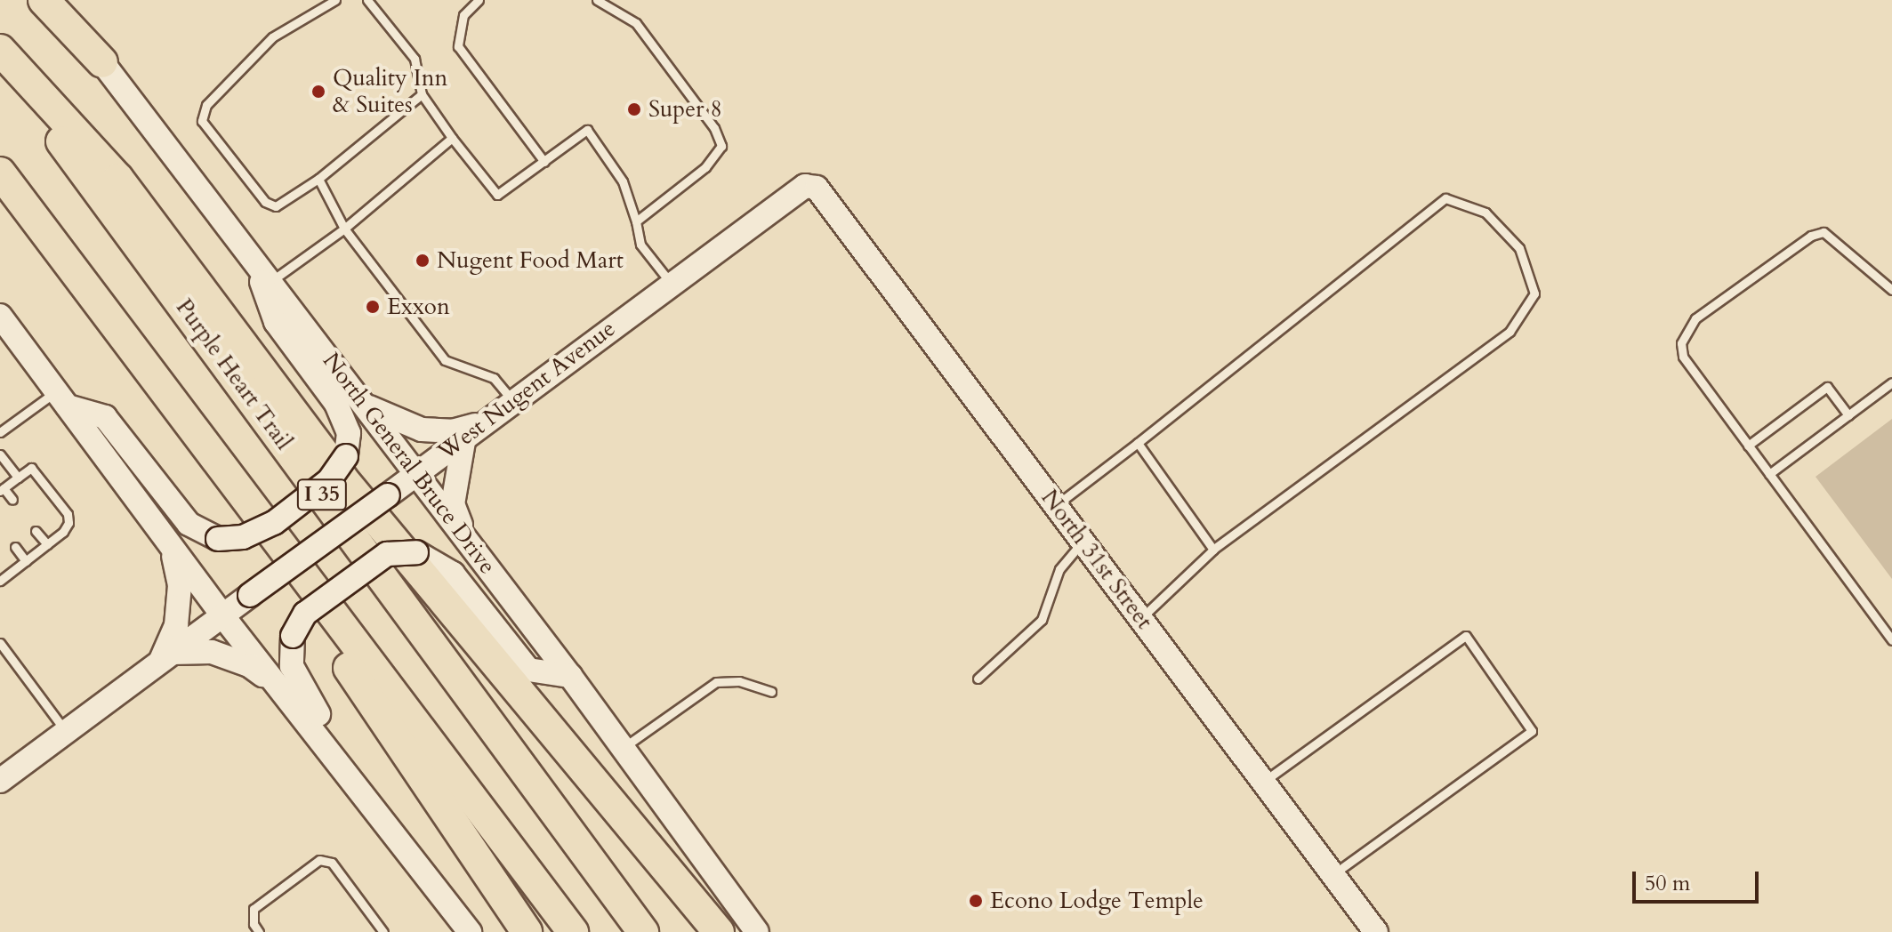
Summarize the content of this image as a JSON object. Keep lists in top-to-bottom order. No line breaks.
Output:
{"streets":{"highway":["Purple Heart Trail","I 35"],"main road":["West Nugent Avenue","North General Bruce Drive","North 31st Street"]},"crossings":[["West Nugent Avenue","North General Bruce Drive"],["West Nugent Avenue","North 31st Street"]],"places":["Quality Inn & Suites","Super 8","Nugent Food Mart","Exxon","Econo Lodge Temple"],"scale_bar":"50 m"}
